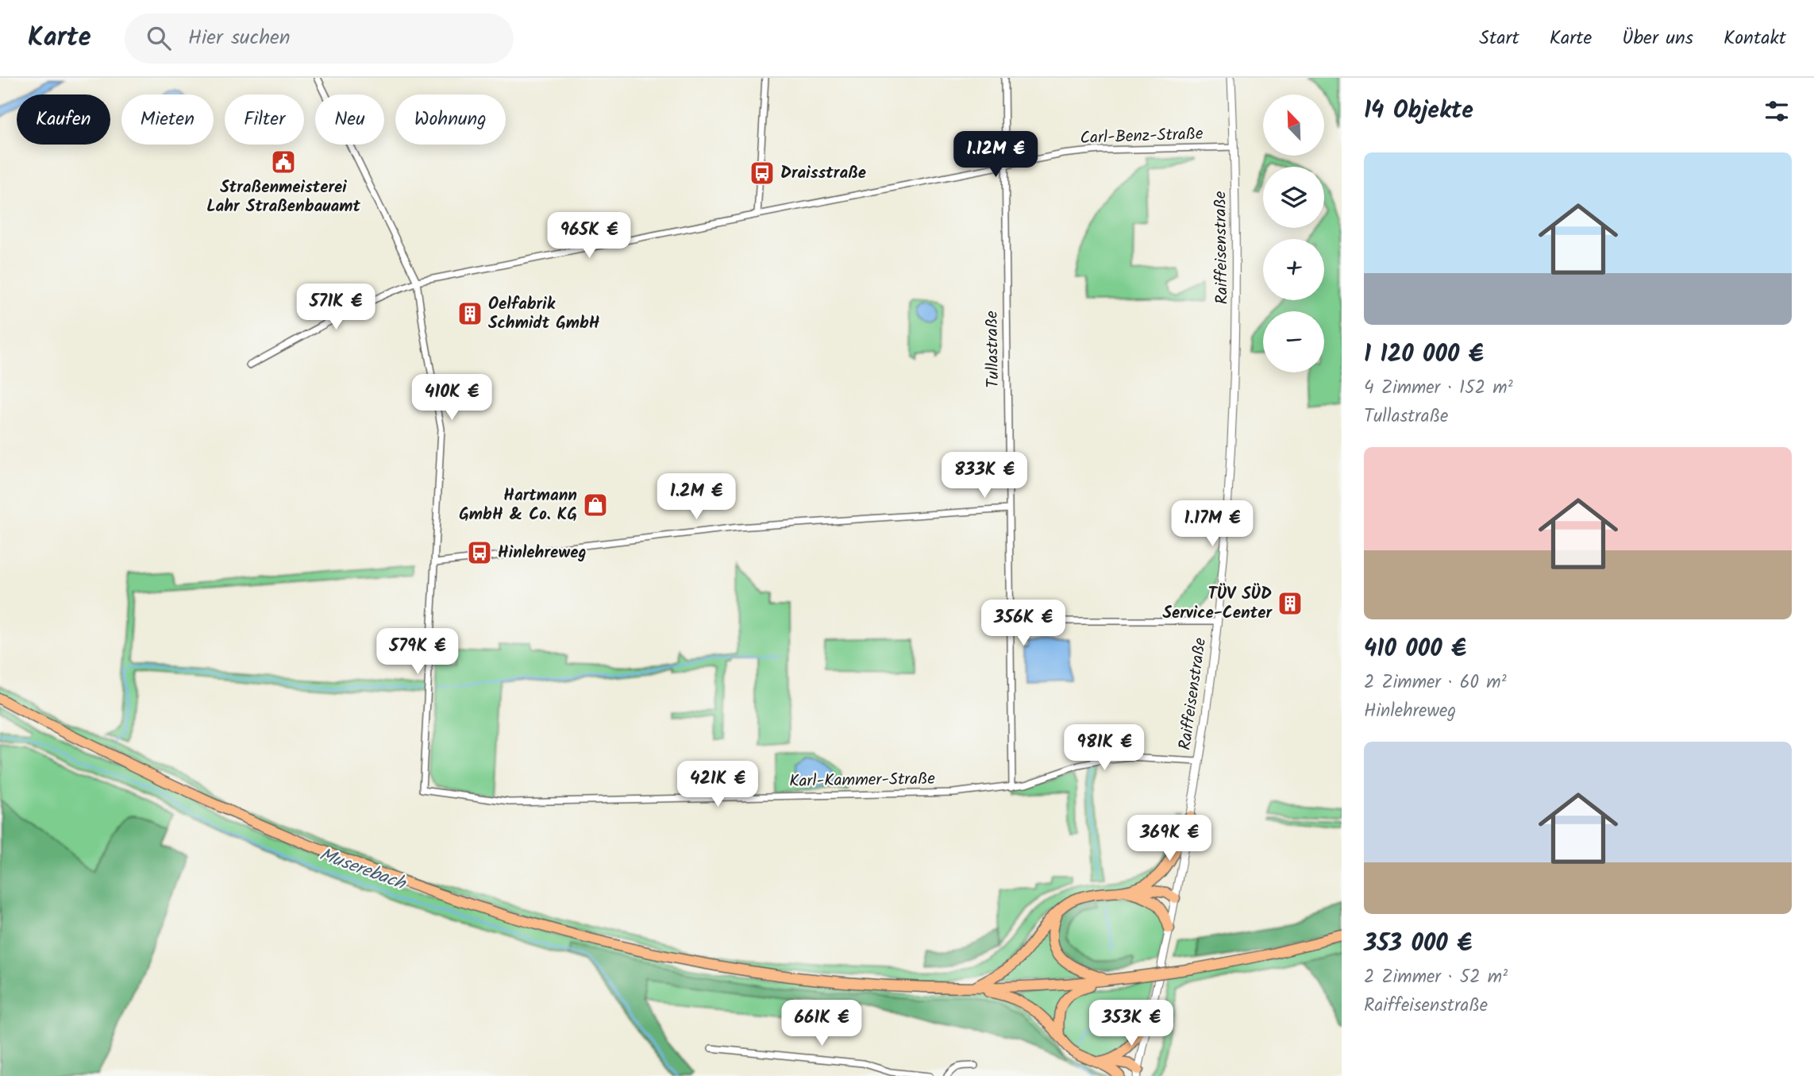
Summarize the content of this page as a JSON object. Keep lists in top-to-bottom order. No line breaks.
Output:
{"streets":{"street":["Carl-Benz-Straße","Raiffeisenstraße","Tullastraße","Karl-Kammer-Straße"]},"crossings":[["Carl-Benz-Straße","Raiffeisenstraße"],["Carl-Benz-Straße","Tullastraße"],["Raiffeisenstraße","Karl-Kammer-Straße"],["Tullastraße","Karl-Kammer-Straße"]],"water":["Muserebach"],"places":{"public building":["Straßenmeisterei Lahr Straßenbauamt"],"bus stop":["Draisstraße","Hinlehreweg"],"building":["Oelfabrik Schmidt GmbH","TÜV SÜD Service-Center"],"shop":["Hartmann GmbH & Co. KG"]},"north":"top left","page":{"header":"Karte","search":"Hier suchen","nav":["Start","Karte","Über uns","Kontakt"],"heading":"14 Objekte","map_buttons":["+","−"],"chip":["Kaufen","Mieten","Filter","Neu","Wohnung"],"price":["1.12M €","965K €","571K €","410K €","833K €","1.2M €","1.17M €","356K €","579K €","981K €","421K €","369K €","661K €","353K €"],"list":[{"name":"1 120 000 €","note":"4 Zimmer · 152 m² · Tullastraße"},{"name":"410 000 €","note":"2 Zimmer · 60 m² · Hinlehreweg"},{"name":"353 000 €","note":"2 Zimmer · 52 m² · Raiffeisenstraße"}]}}
